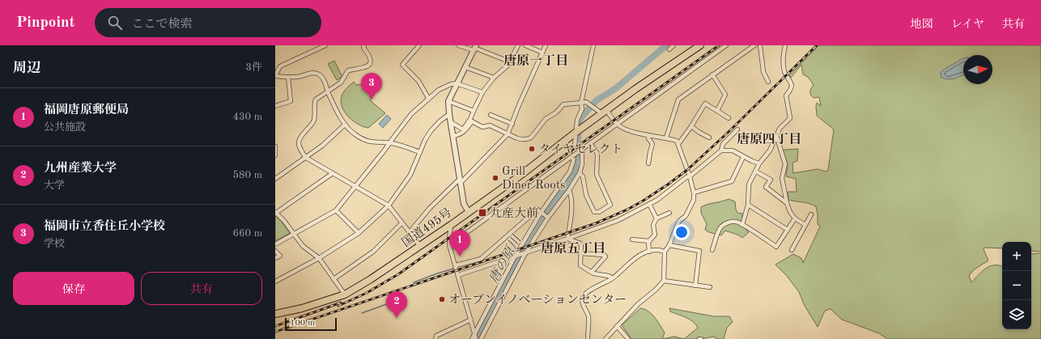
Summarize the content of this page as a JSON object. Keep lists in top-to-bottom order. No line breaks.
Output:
{"streets":{"highway":["国道495号"]},"districts":["唐原一丁目","唐原四丁目","唐原五丁目"],"water":["唐の原川"],"places":{"other":["タイヤセレクト","Grill Diner Roots","オープンイノベーションセンター"],"transit":["九産大前"]},"scale_bar":"100 m","north":"right","page":{"header":"Pinpoint","search":"ここで検索","nav":["地図","レイヤ","共有"],"heading":["周辺","3件"],"pins":["3","1","2"],"list":[{"mark":"1","name":"福岡唐原郵便局","note":"公共施設","value":"430 m"},{"mark":"2","name":"九州産業大学","note":"大学","value":"580 m"},{"mark":"3","name":"福岡市立香住丘小学校","note":"学校","value":"660 m"}],"map_buttons":["+","−"],"buttons":["保存","共有"],"scale":"100 m"}}
